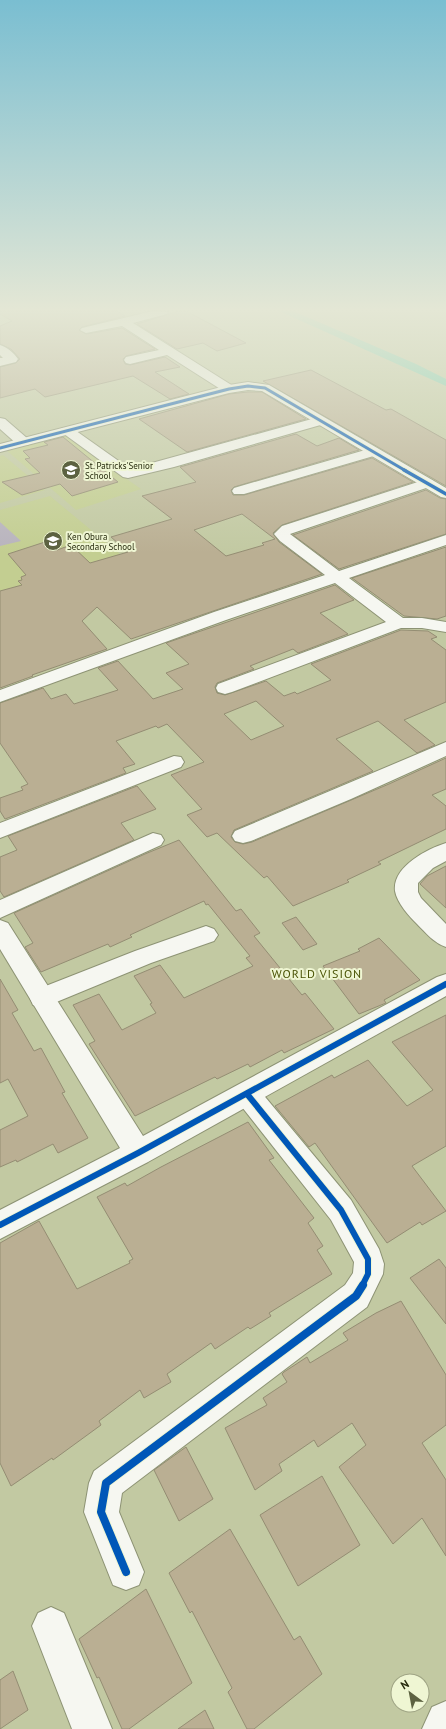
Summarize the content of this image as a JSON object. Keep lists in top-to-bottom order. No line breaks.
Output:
{"districts":["WORLD VISION"],"places":{"school or university":["St. Patricks'Senior School","Ken Obura Secondary School"]},"north":"top left"}
